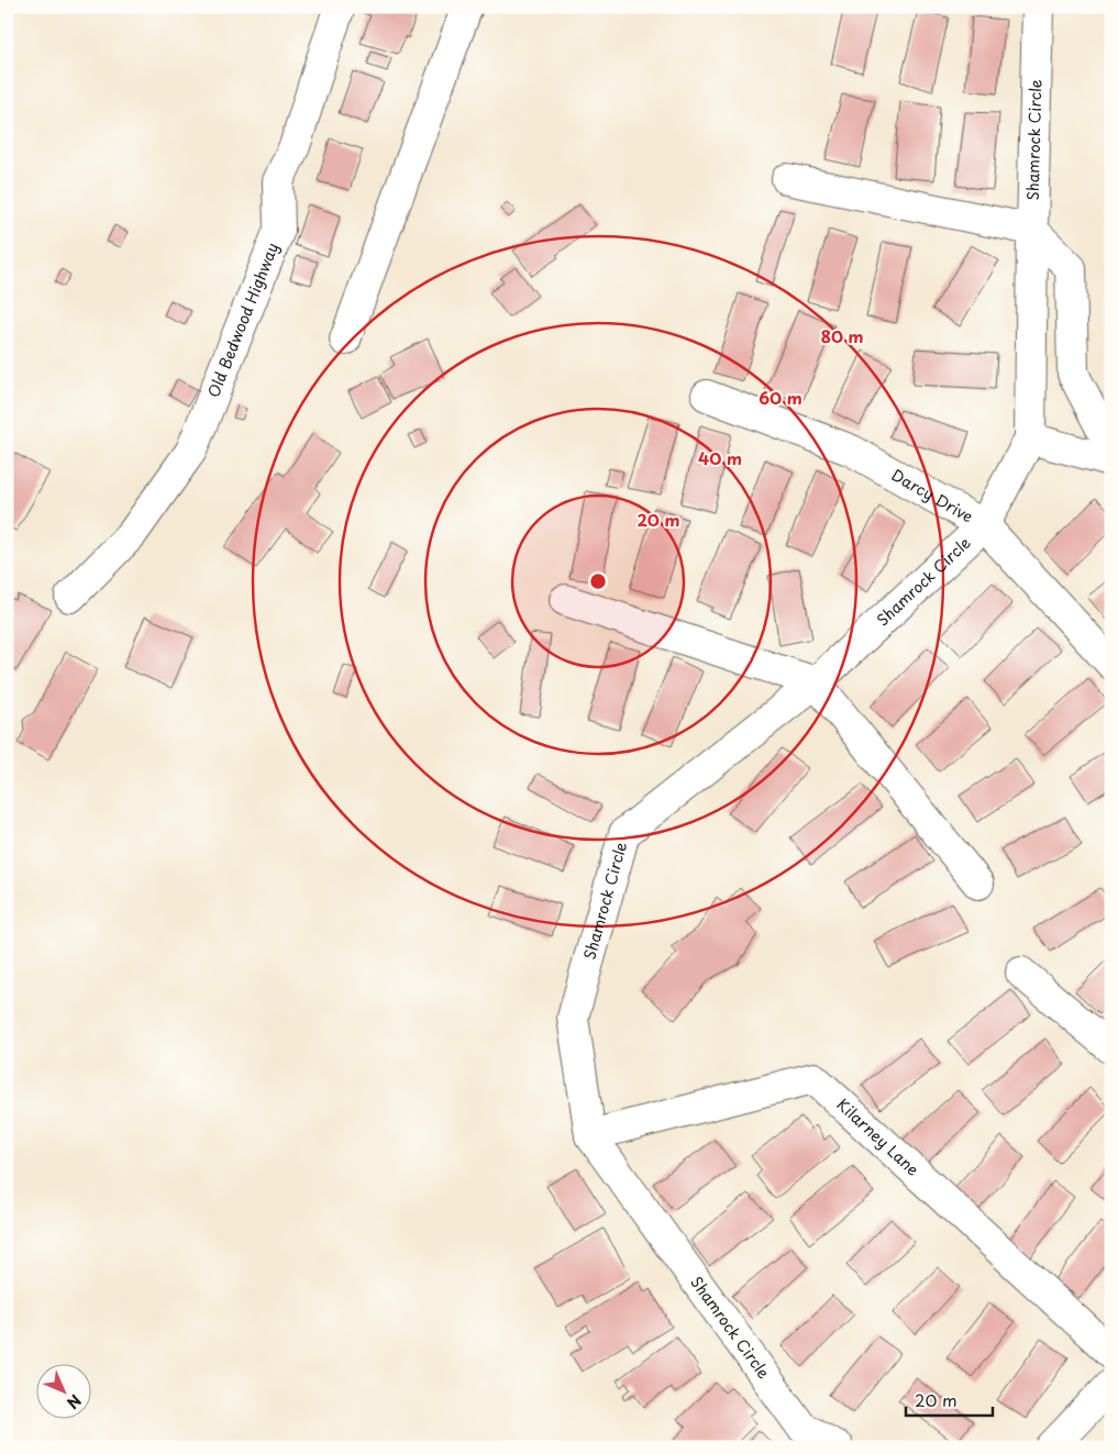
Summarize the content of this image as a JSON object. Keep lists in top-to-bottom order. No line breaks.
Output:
{"streets":{"street":["Shamrock Circle","Old Bedwood Highway","Darcy Drive","Kilarney Lane"]},"crossings":[["Shamrock Circle","Darcy Drive"],["Shamrock Circle","Kilarney Lane"]],"scale_bar":"20 m","north":"bottom right","rings":["80 m","60 m","40 m","20 m"]}
